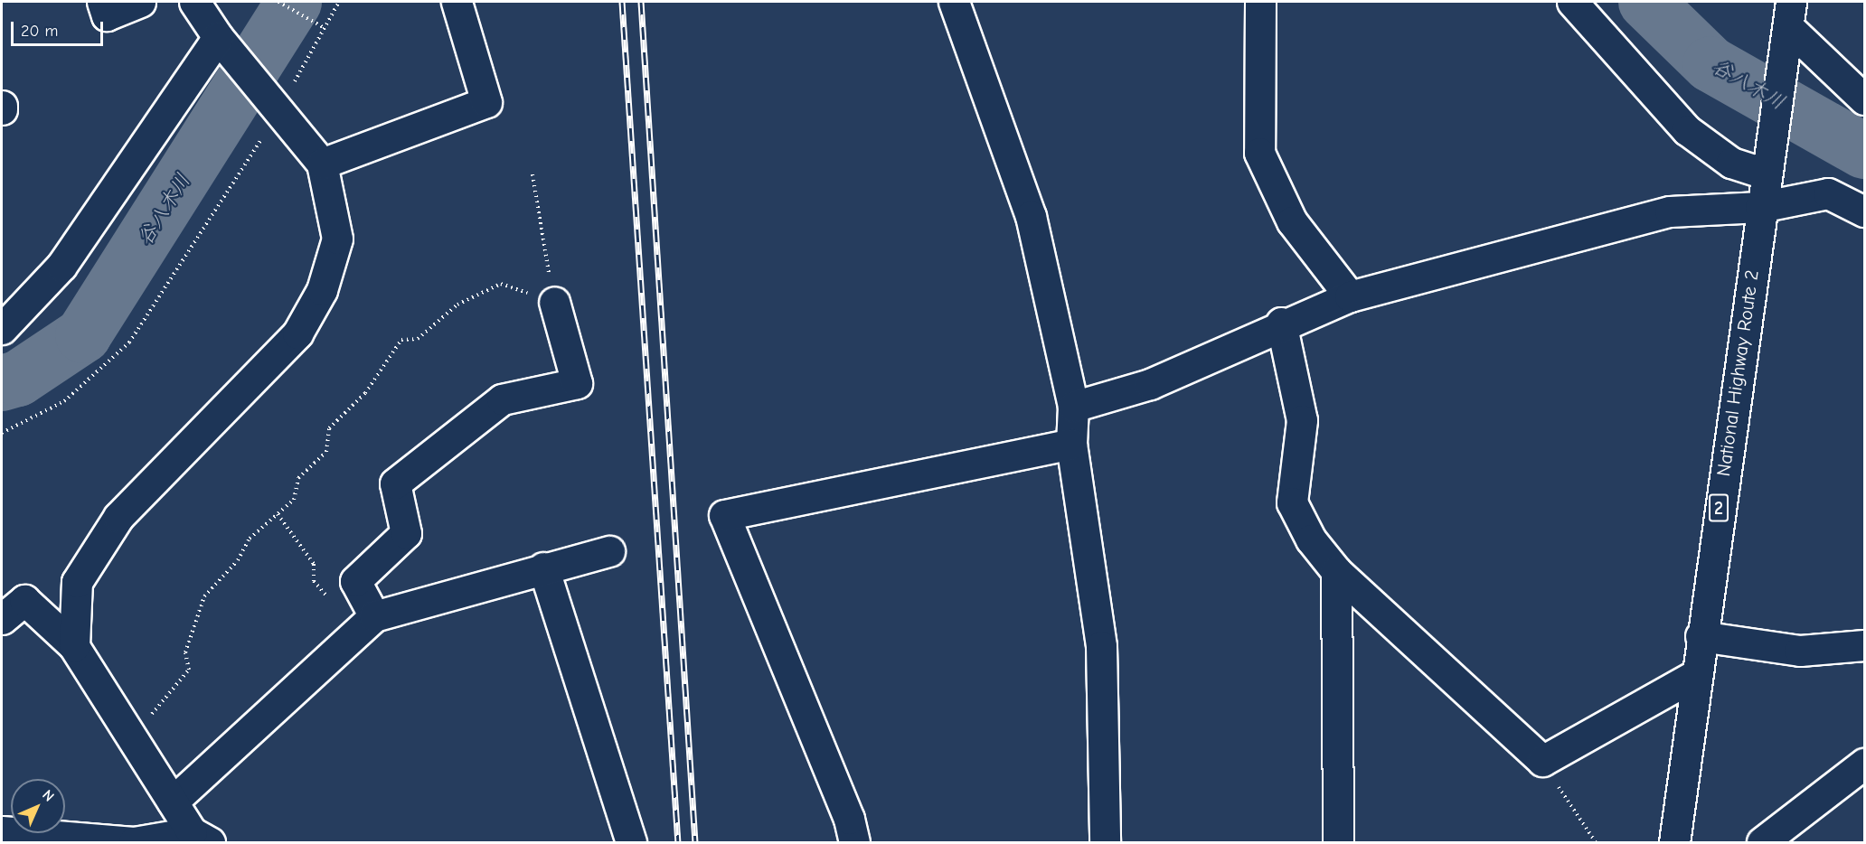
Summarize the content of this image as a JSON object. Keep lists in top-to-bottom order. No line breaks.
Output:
{"streets":{"main road":["National Highway Route 2","2"]},"water":["谷八木川"],"scale_bar":"20 m","north":"top right"}
